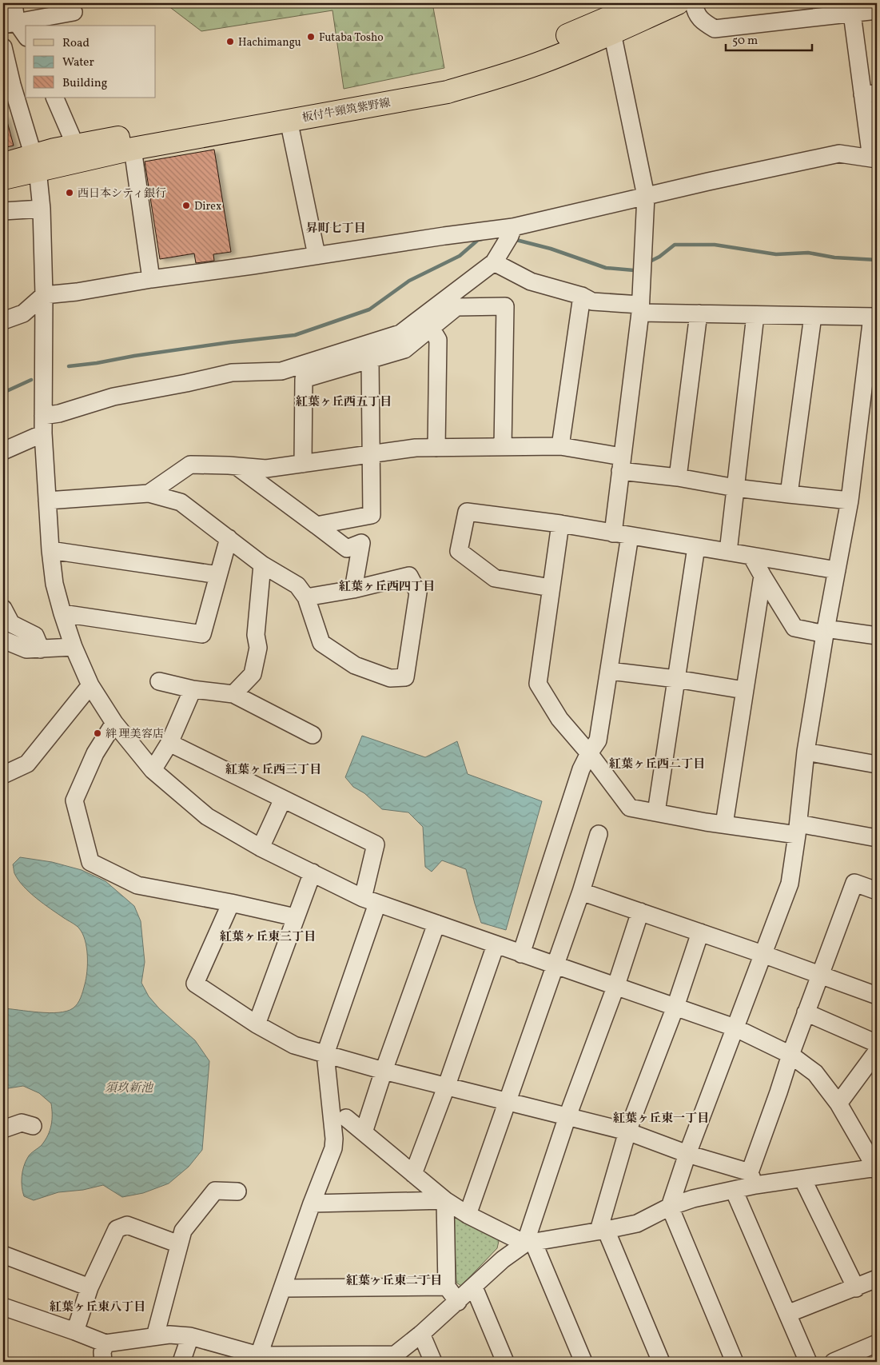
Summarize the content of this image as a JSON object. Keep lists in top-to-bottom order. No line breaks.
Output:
{"streets":{"main road":["板付牛頸筑紫野線"]},"districts":["昇町七丁目","紅葉ヶ丘西五丁目","紅葉ヶ丘西四丁目","紅葉ヶ丘西二丁目","紅葉ヶ丘西三丁目","紅葉ヶ丘東三丁目","紅葉ヶ丘東一丁目","紅葉ヶ丘東二丁目","紅葉ヶ丘東八丁目"],"water":["須玖新池"],"places":["Futaba Tosho","Hachimangu","西日本シティ銀行","Direx","絆 理美容店"],"legend":["Road","Water","Building"],"scale_bar":"50 m"}
